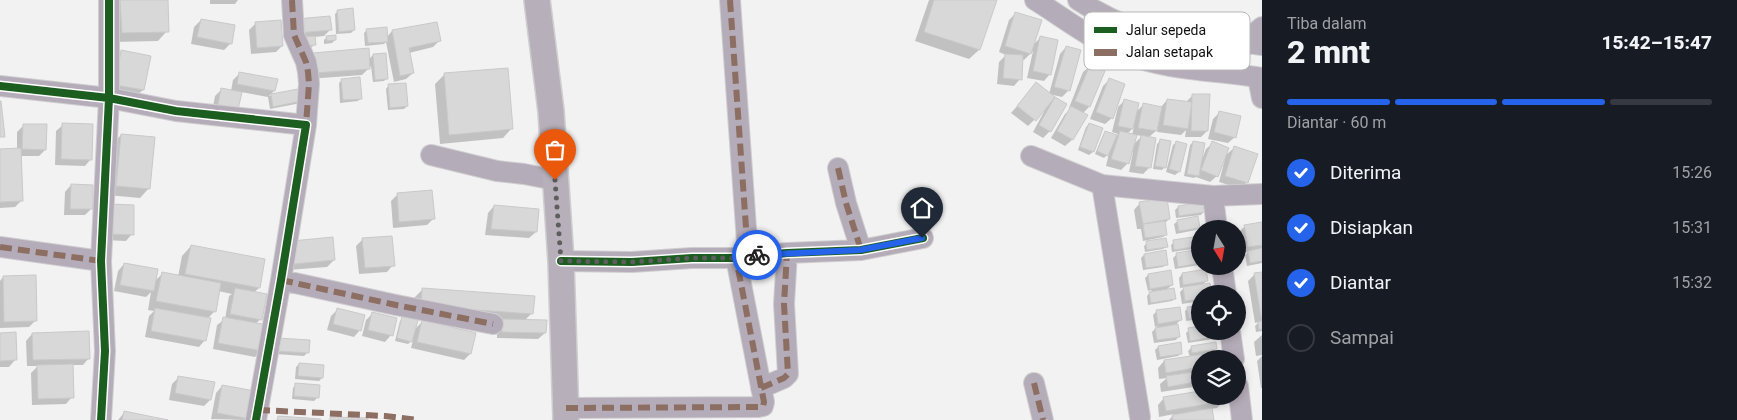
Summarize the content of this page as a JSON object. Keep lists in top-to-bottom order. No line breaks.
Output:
{"legend":["Jalur sepeda","Jalan setapak"],"north":"bottom","page":{"heading":["2 mnt","Tiba dalam","15:42–15:47"],"bar":"Diantar · 60 m","list":[["Diterima","15:26"],["Disiapkan","15:31"],["Diantar","15:32"],"Sampai"]}}
